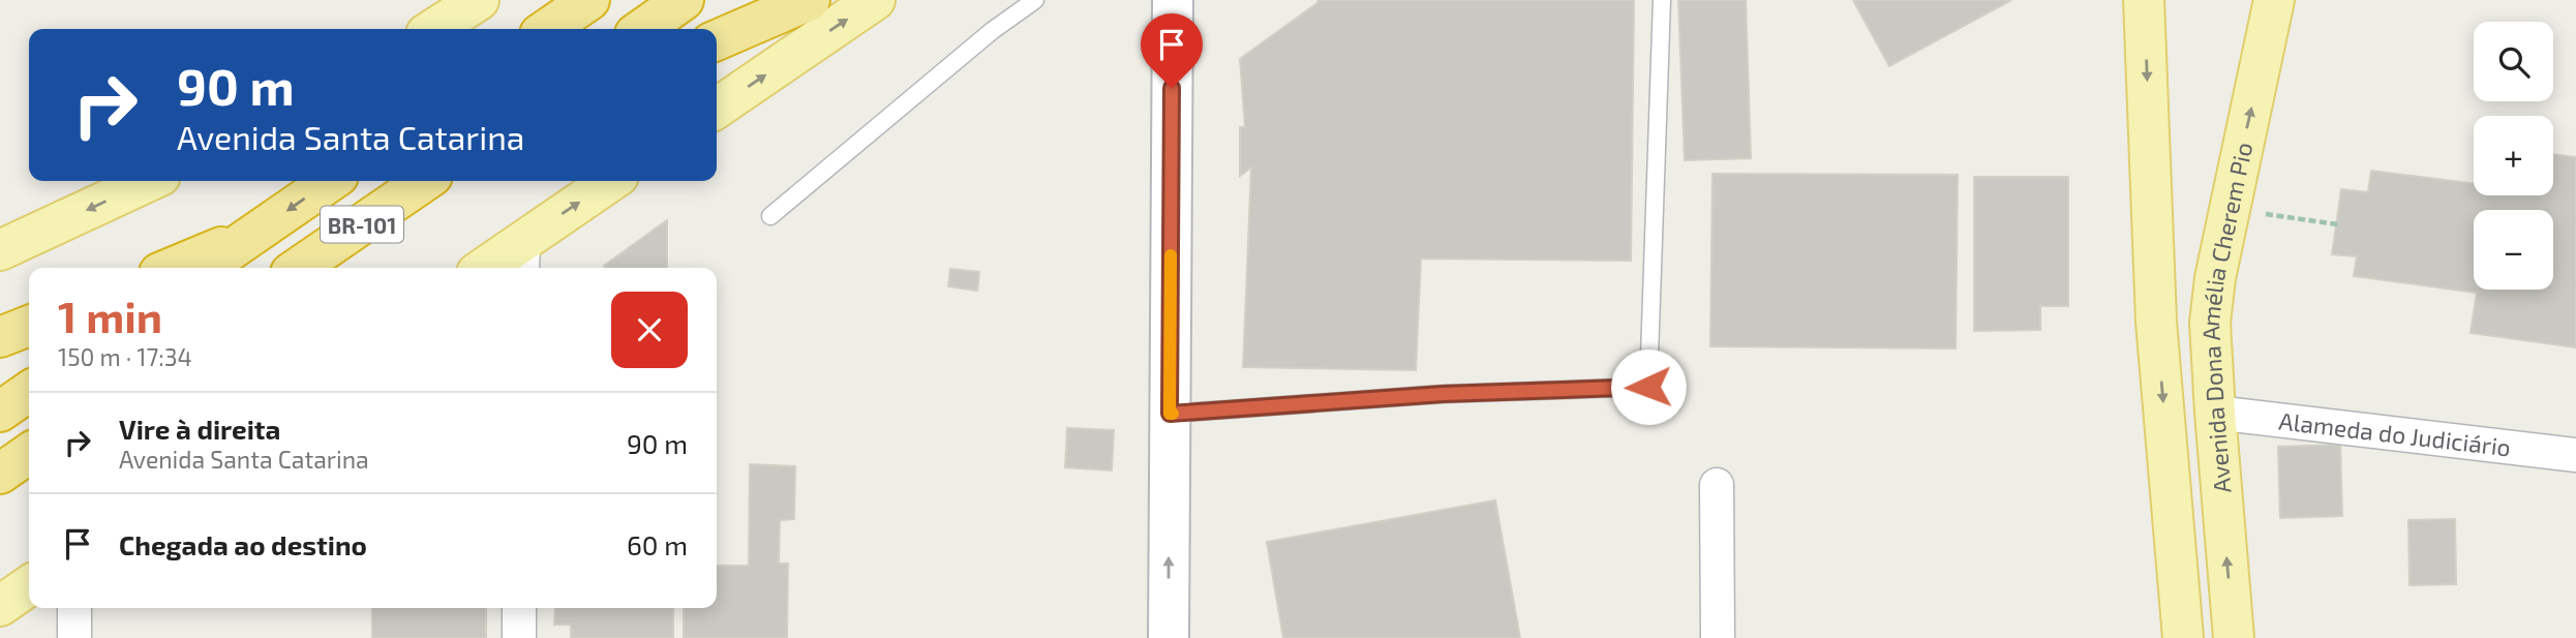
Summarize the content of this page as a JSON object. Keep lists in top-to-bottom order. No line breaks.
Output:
{"streets":{"highway":["BR-101"],"main road":["Avenida Dona Amélia Cherem Pio"],"street":["Alameda do Judiciário"]},"crossings":[["Avenida Dona Amélia Cherem Pio","Alameda do Judiciário"]],"page":{"map_buttons":["+","−"],"turn":["90 m","Avenida Santa Catarina"],"heading":["1 min","150 m · 17:34"],"list":[{"name":"Vire à direita","note":"Avenida Santa Catarina","value":"90 m"},{"name":"Chegada ao destino","value":"60 m"}]}}
